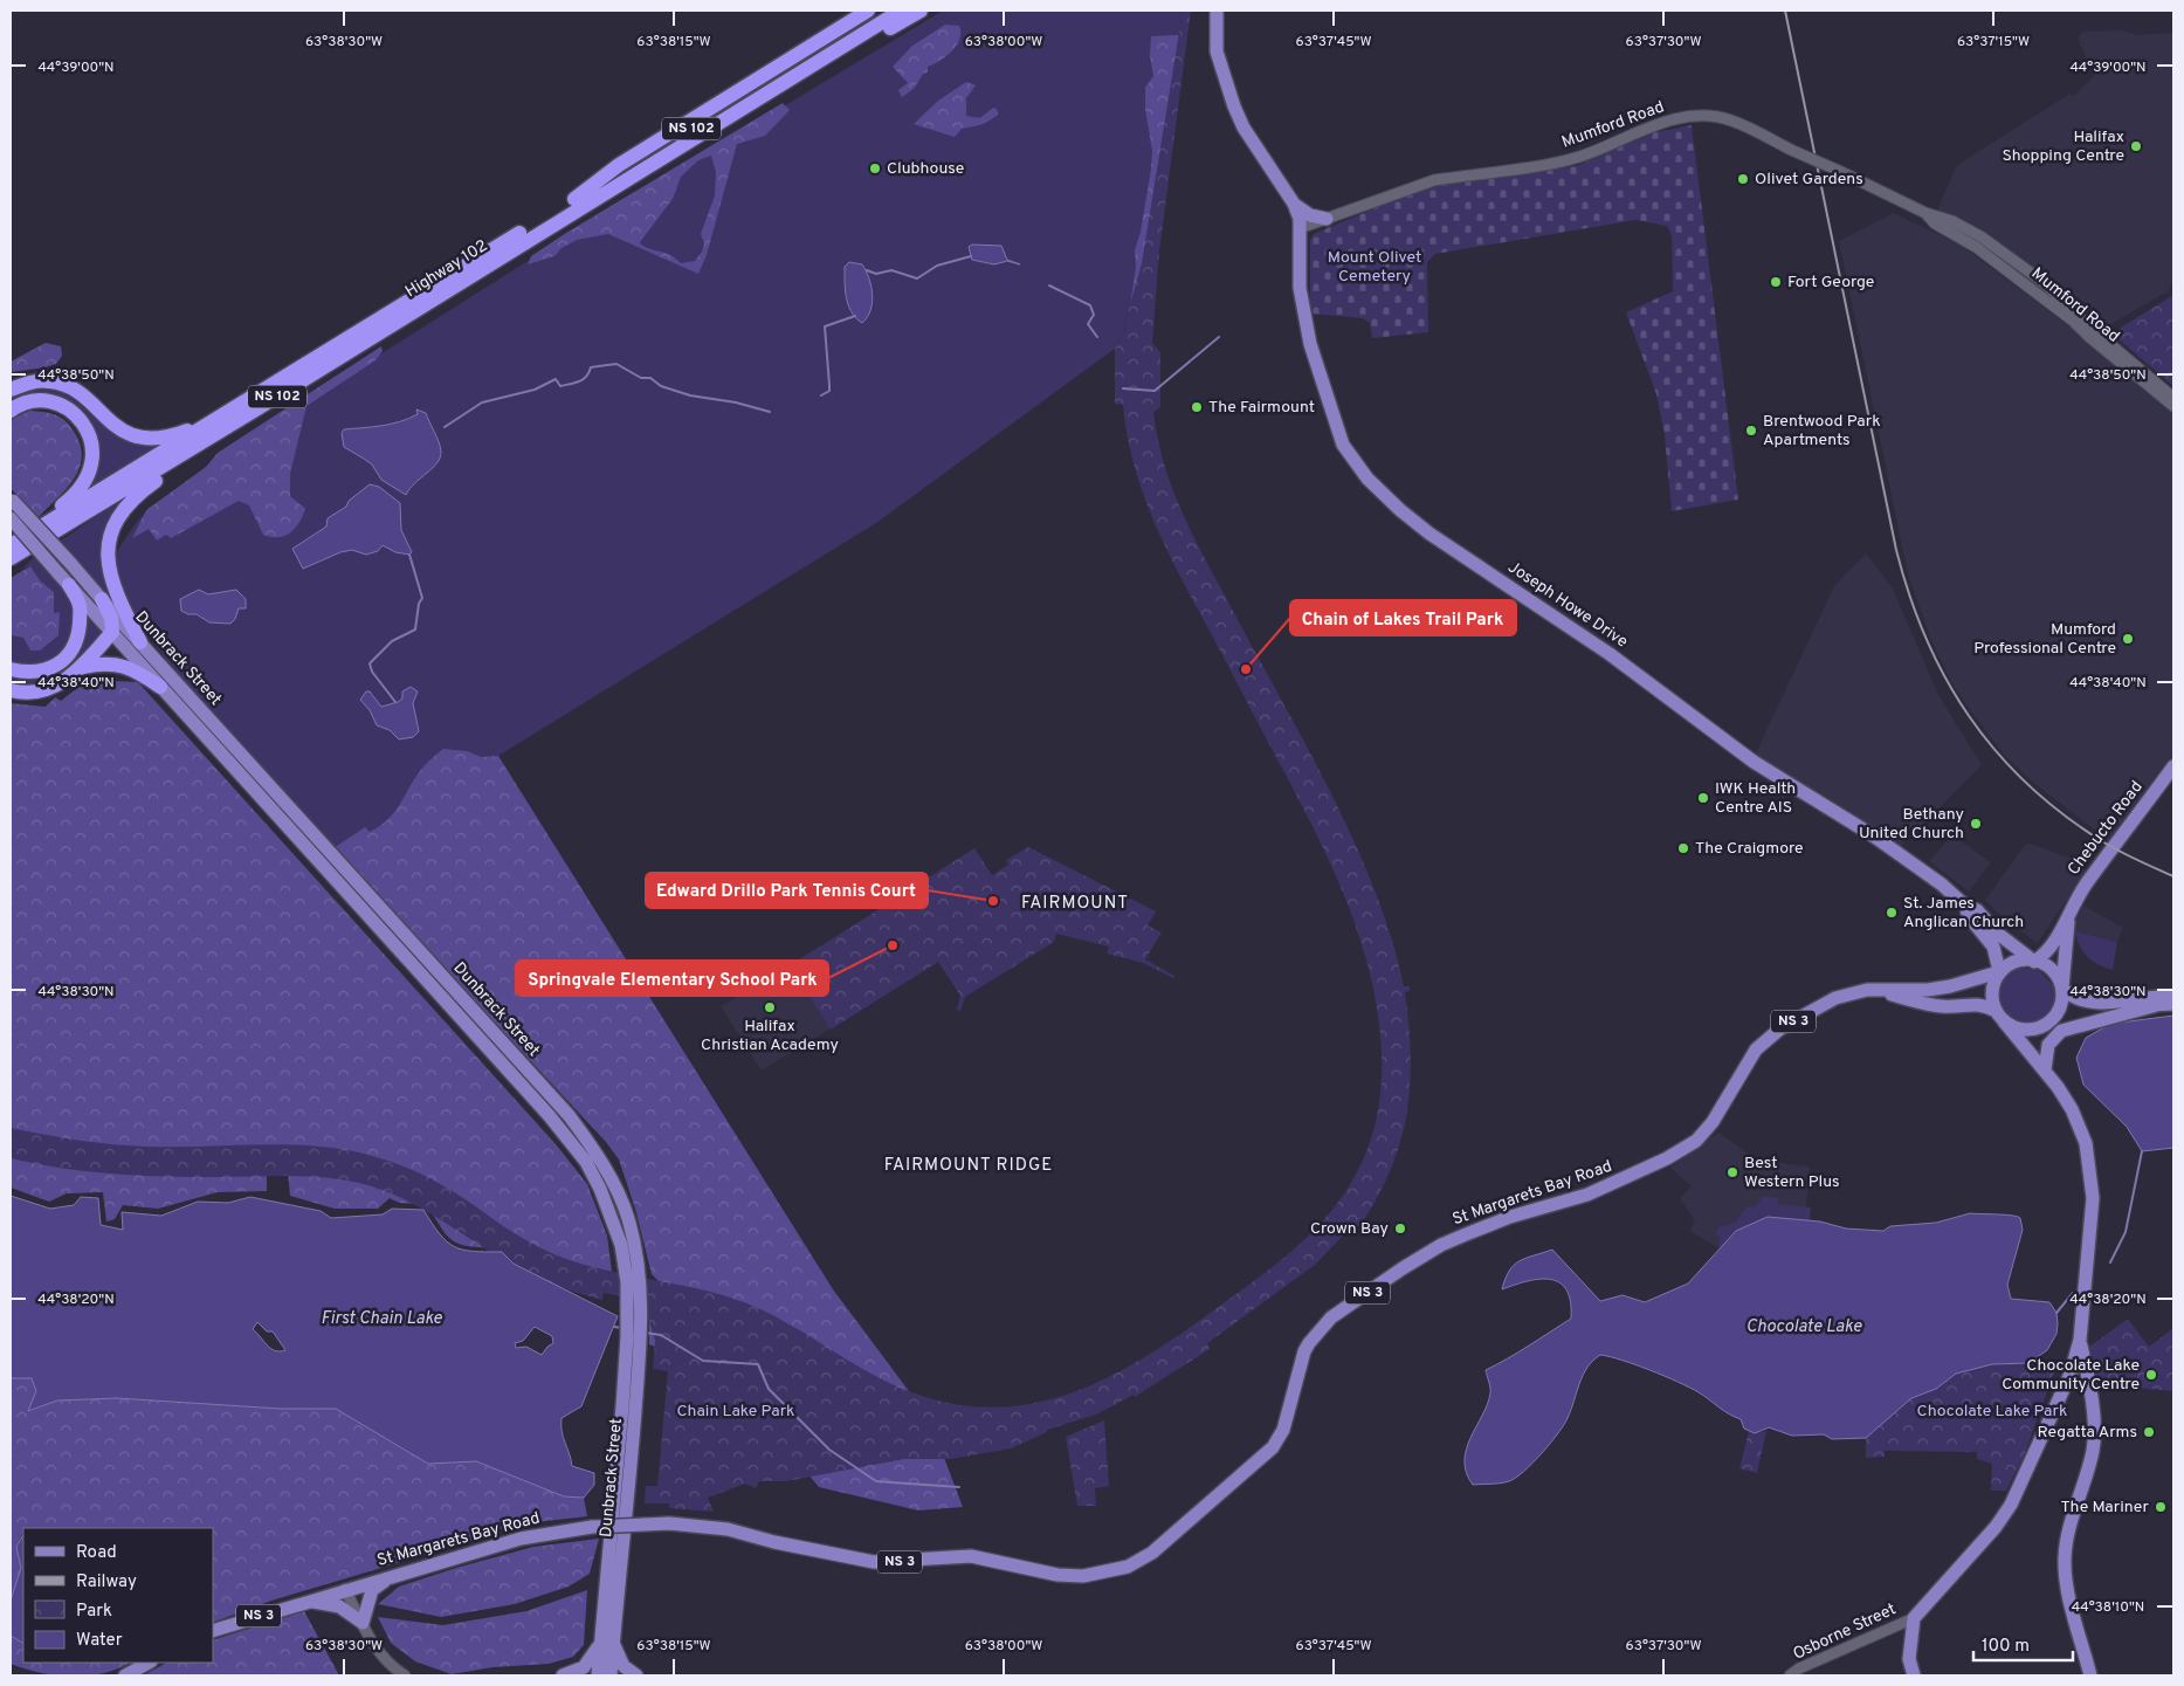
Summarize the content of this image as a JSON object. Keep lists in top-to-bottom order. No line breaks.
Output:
{"streets":{"highway":["NS 102","Highway 102"],"main road":["Joseph Howe Drive","Dunbrack Street","Chebucto Road","NS 3","St Margarets Bay Road"],"street":["Mumford Road","Osborne Street"]},"crossings":[["Mumford Road","Joseph Howe Drive"],["Joseph Howe Drive","Chebucto Road"],["Joseph Howe Drive","St Margarets Bay Road"],["Chebucto Road","St Margarets Bay Road"]],"districts":["FAIRMOUNT","FAIRMOUNT RIDGE"],"water":["First Chain Lake","Chocolate Lake"],"parks":["Mount Olivet Cemetery","Chain Lake Park","Chocolate Lake Park"],"places":["Halifax Shopping Centre","Clubhouse","Olivet Gardens","Fort George","The Fairmount","Brentwood Park Apartments","Mumford Professional Centre","Chain of Lakes Trail Park","IWK Health Centre AIS","Bethany United Church","The Craigmore","Edward Drillo Park Tennis Court","St. James Anglican Church","Springvale Elementary School Park","Halifax Christian Academy","Best Western Plus","Crown Bay","Chocolate Lake Community Centre","Regatta Arms","The Mariner"],"legend":["Road","Railway","Park","Water"],"scale_bar":"100 m","coordinates":["63°38'30\"W","63°38'15\"W","63°38'00\"W","63°37'45\"W","63°37'30\"W","63°37'15\"W","44°39'00\"N","44°38'50\"N","44°38'40\"N","44°38'30\"N","44°38'20\"N","44°38'10\"N"]}
